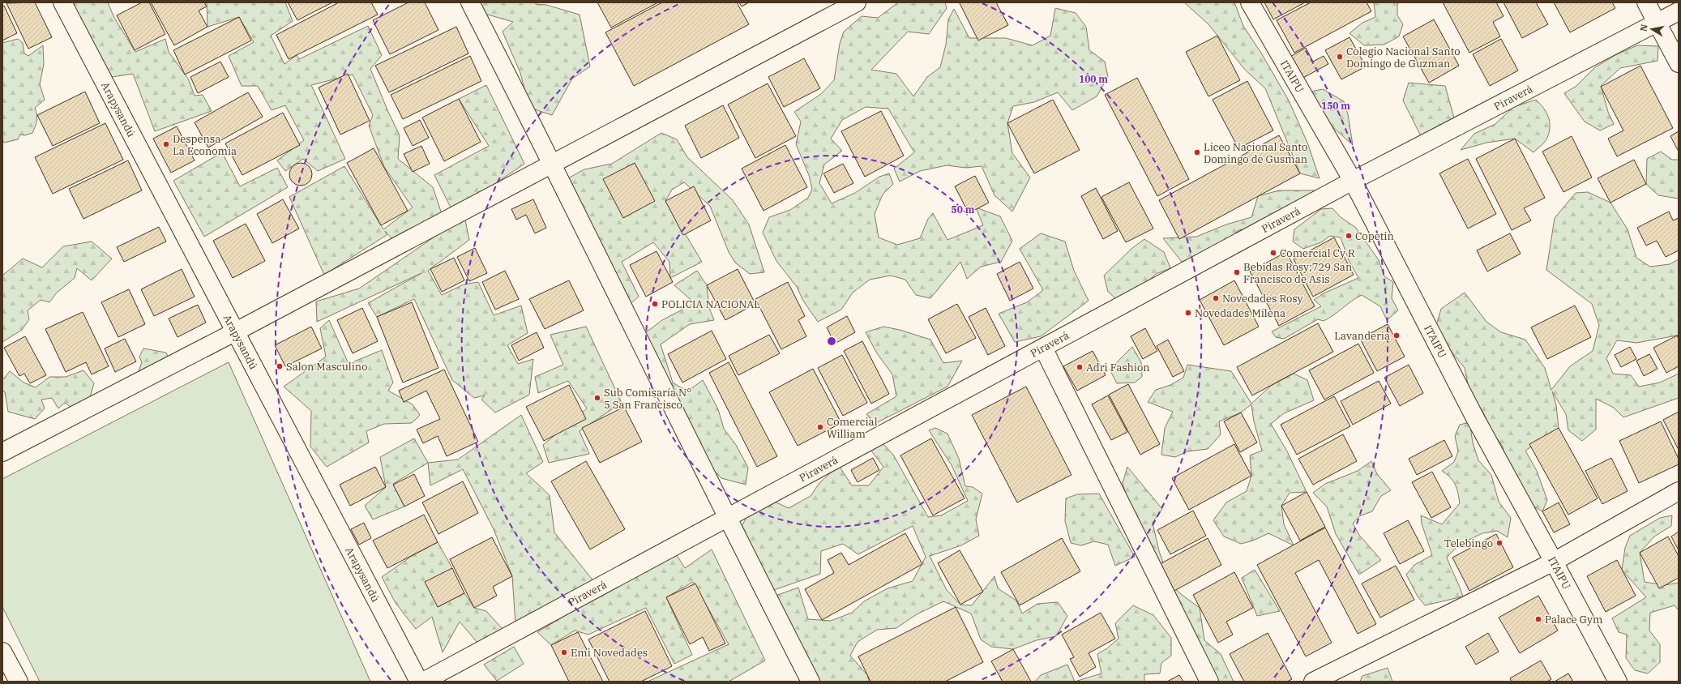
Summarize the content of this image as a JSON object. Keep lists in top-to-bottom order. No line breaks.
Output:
{"streets":{"street":["ITAIPU","Piraverá","Arapysandú"]},"crossings":[["ITAIPU","Piraverá"]],"places":["Colegio Nacional Santo Domingo de Guzman","Despensa La Economia","Liceo Nacional Santo Domingo de Gusman","Copetin","Comercial Cy R","Bebidas Rosy;729 San Francisco de Asis","Novedades Rosy","POLICIA NACIONAL","Novedades Milena","Lavanderia","Salon Masculino","Adri Fashion","Sub Comisaría N° 5 San Francisco","Comercial William","Telebingo","Palace Gym","Emi Novedades"],"north":"left","rings":["100 m","150 m","50 m"]}
